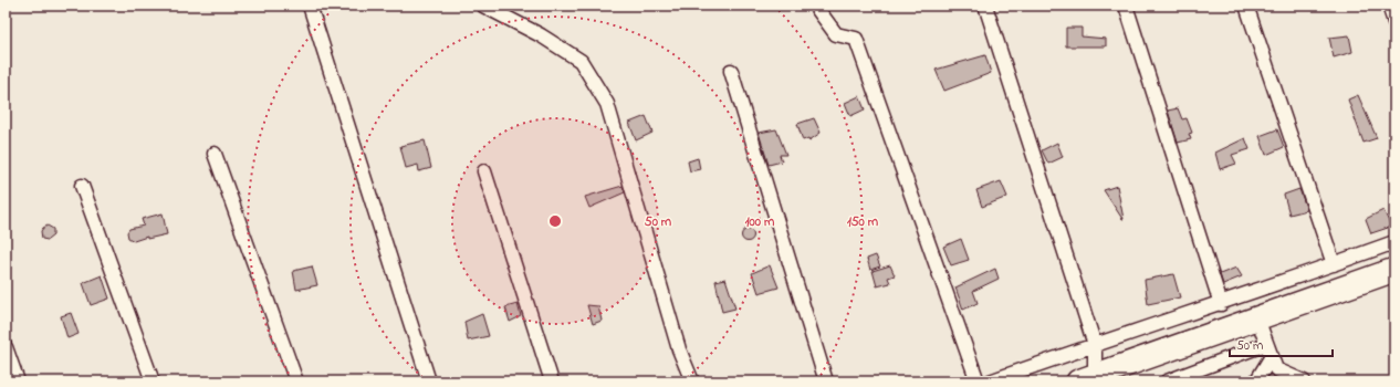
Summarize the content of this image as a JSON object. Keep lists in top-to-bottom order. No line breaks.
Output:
{"scale_bar":"50 m","rings":["50 m","100 m","150 m"]}
